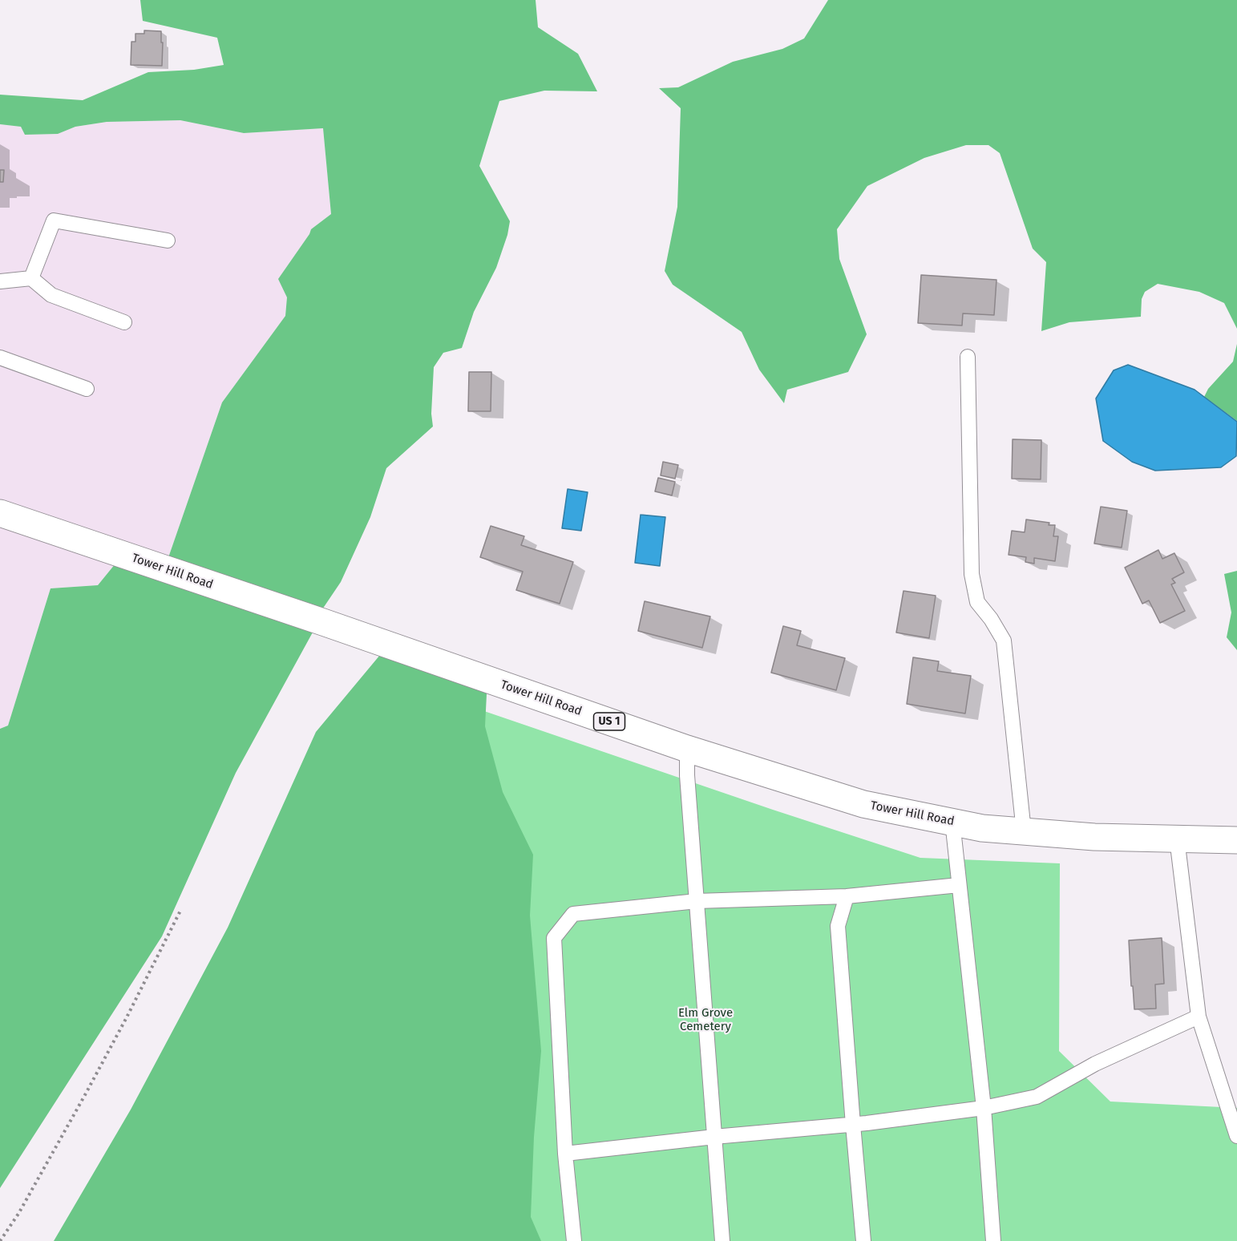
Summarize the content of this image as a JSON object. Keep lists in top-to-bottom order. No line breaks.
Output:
{"streets":{"main road":["Tower Hill Road","US 1"]},"parks":["Elm Grove Cemetery"]}
